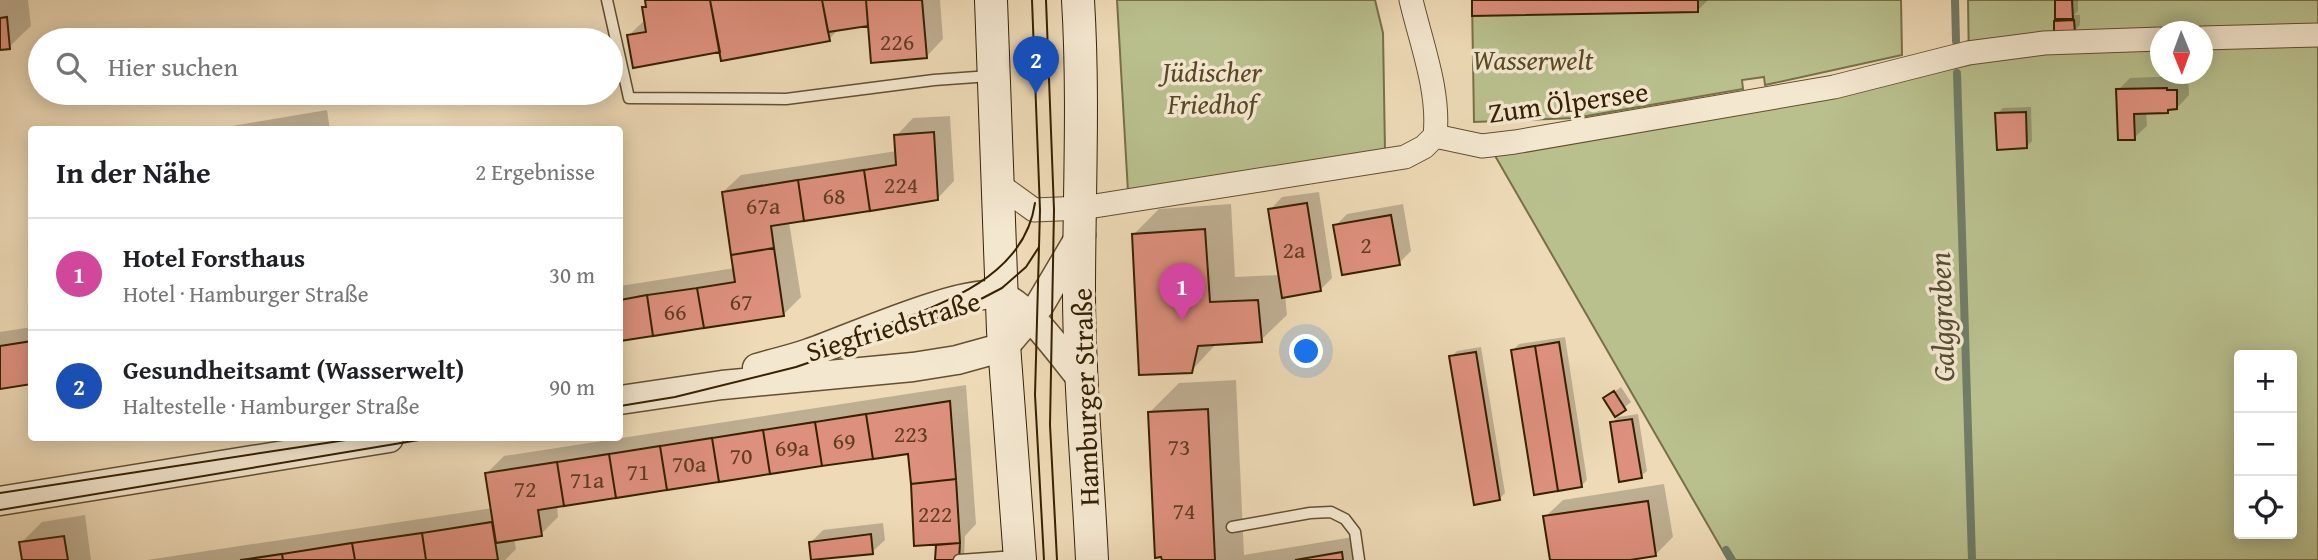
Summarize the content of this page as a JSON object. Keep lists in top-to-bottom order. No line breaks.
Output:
{"streets":{"main road":["Hamburger Straße"],"street":["Zum Ölpersee","Siegfriedstraße"]},"crossings":[["Siegfriedstraße","Hamburger Straße"]],"water":["Galggraben"],"parks":["Wasserwelt","Jüdischer Friedhof"],"house_numbers":["226","224","68","67a","2","2a","67","66","223","69","73","69a","70","70a","71","71a","72","74","222"],"north":"bottom","page":{"search":"Hier suchen","pins":["2","1"],"heading":["In der Nähe","2 Ergebnisse"],"list":[{"mark":"1","name":"Hotel Forsthaus","note":"Hotel · Hamburger Straße","value":"30 m"},{"mark":"2","name":"Gesundheitsamt (Wasserwelt)","note":"Haltestelle · Hamburger Straße","value":"90 m"}],"map_buttons":["+","−"]}}
